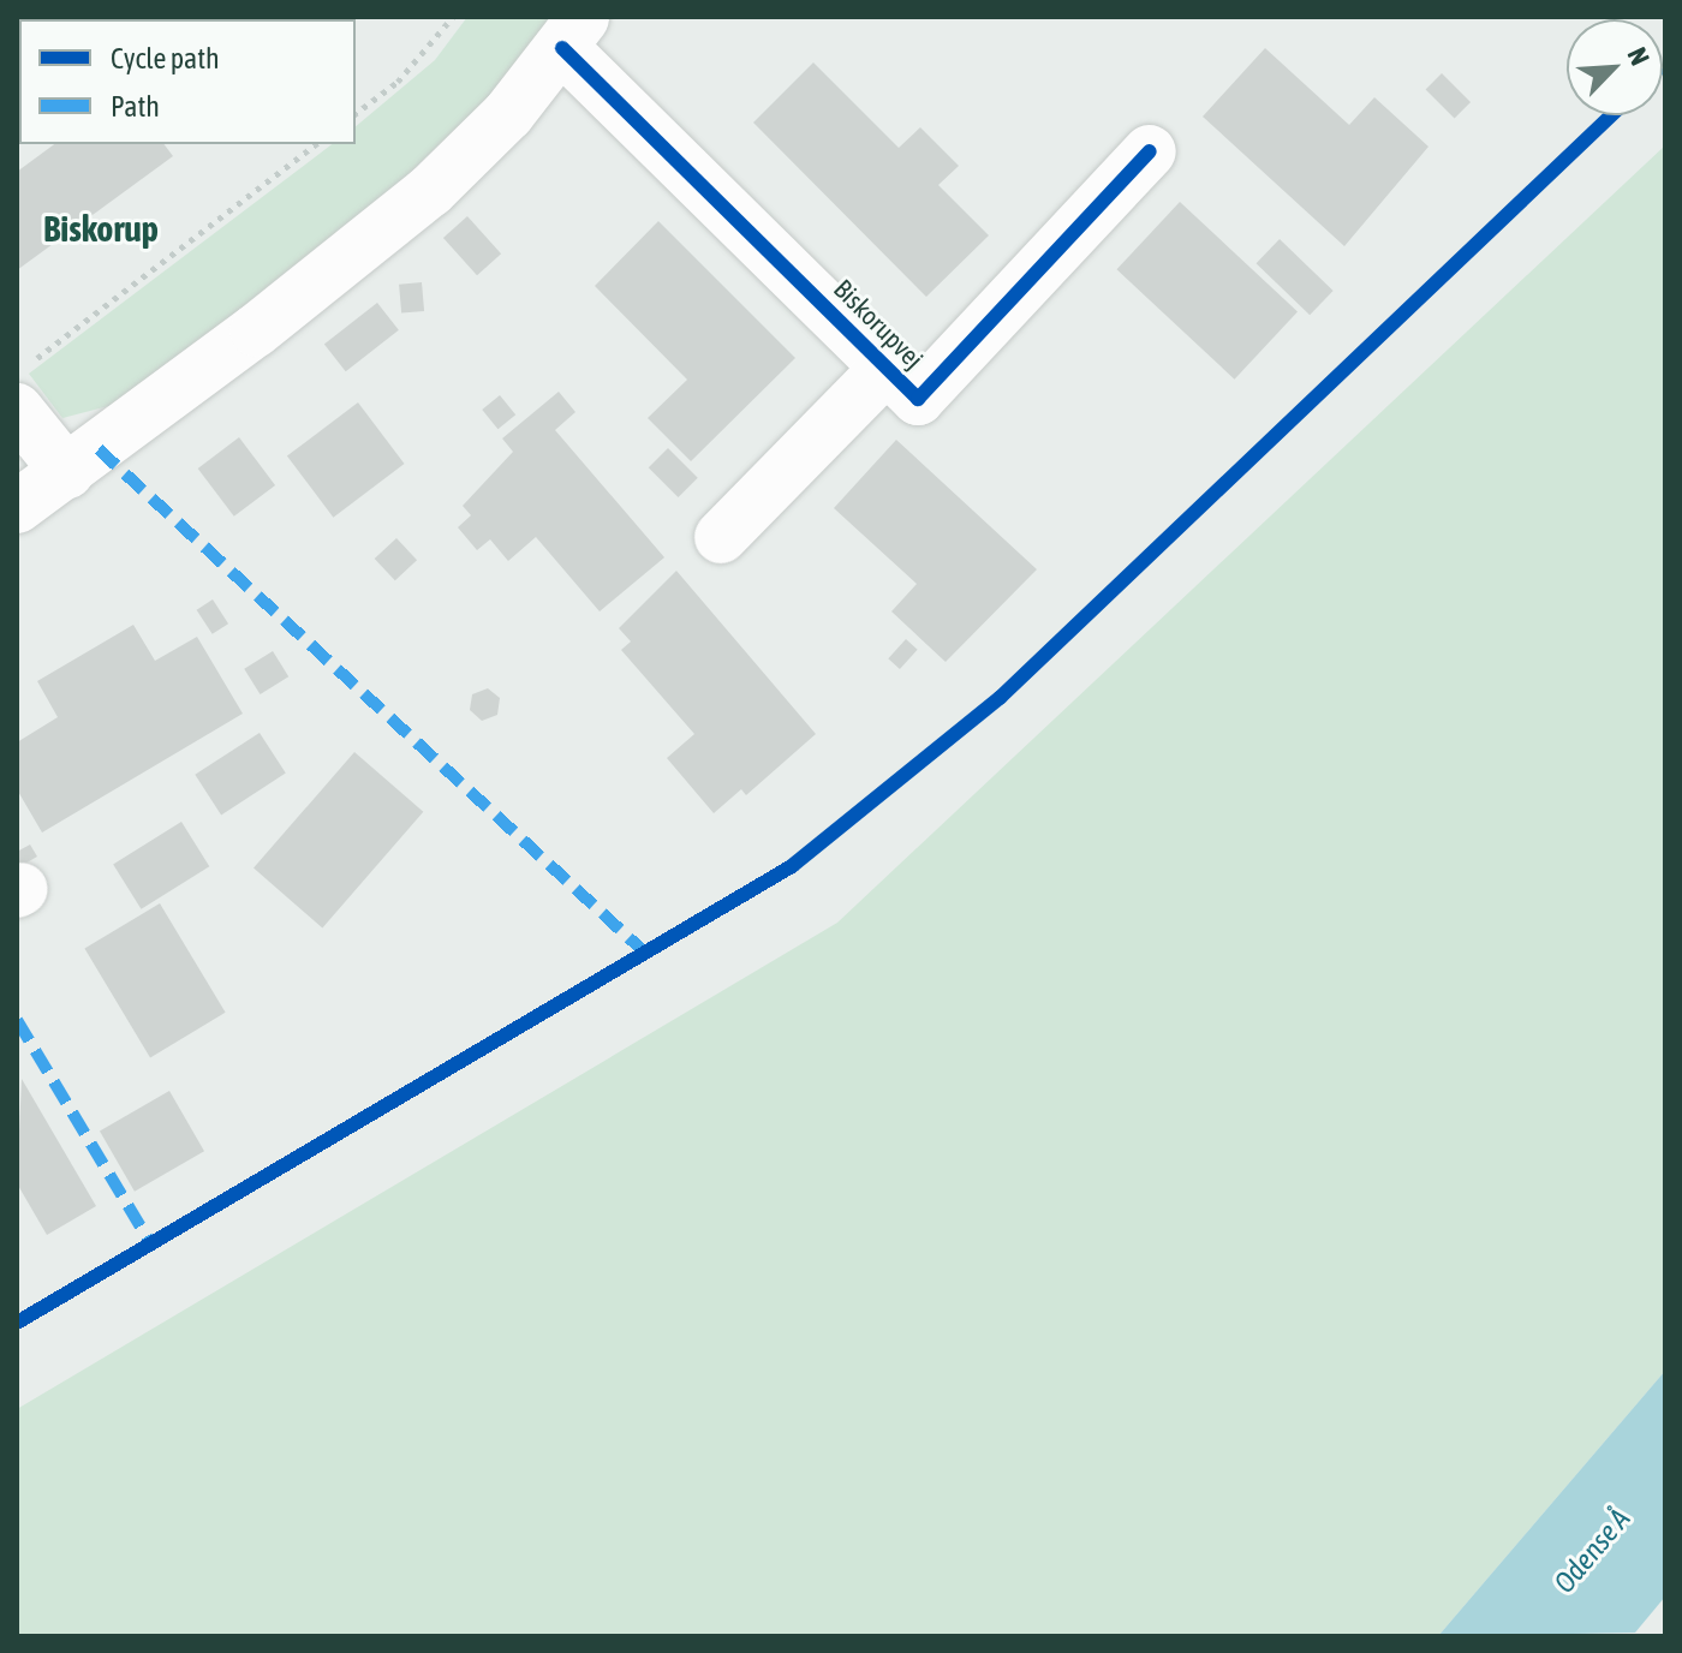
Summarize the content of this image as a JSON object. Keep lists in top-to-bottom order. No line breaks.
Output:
{"streets":{"street":["Biskorupvej"]},"districts":["Biskorup"],"water":["Odense Å"],"legend":["Cycle path","Path"],"north":"top right"}
